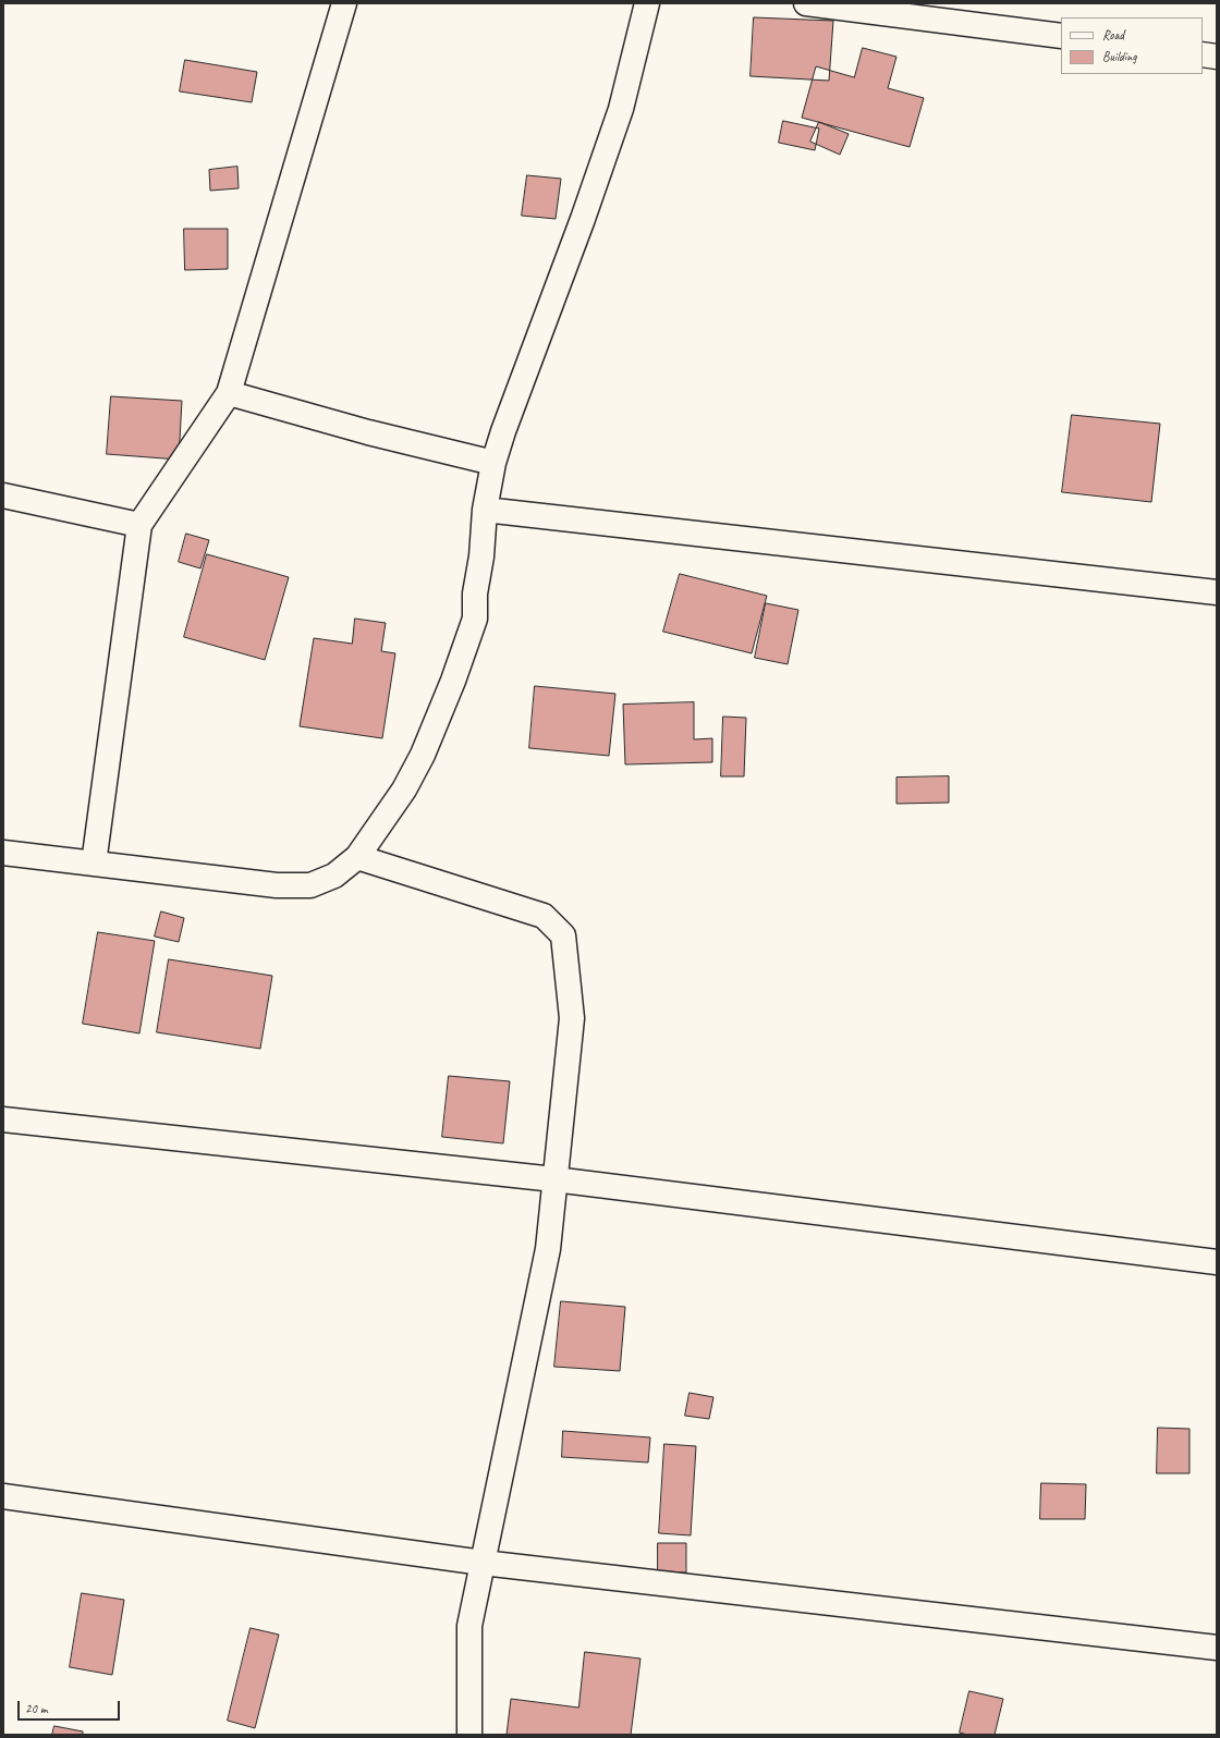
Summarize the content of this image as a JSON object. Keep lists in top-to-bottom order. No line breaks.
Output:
{"legend":["Road","Building"],"scale_bar":"20 m"}
